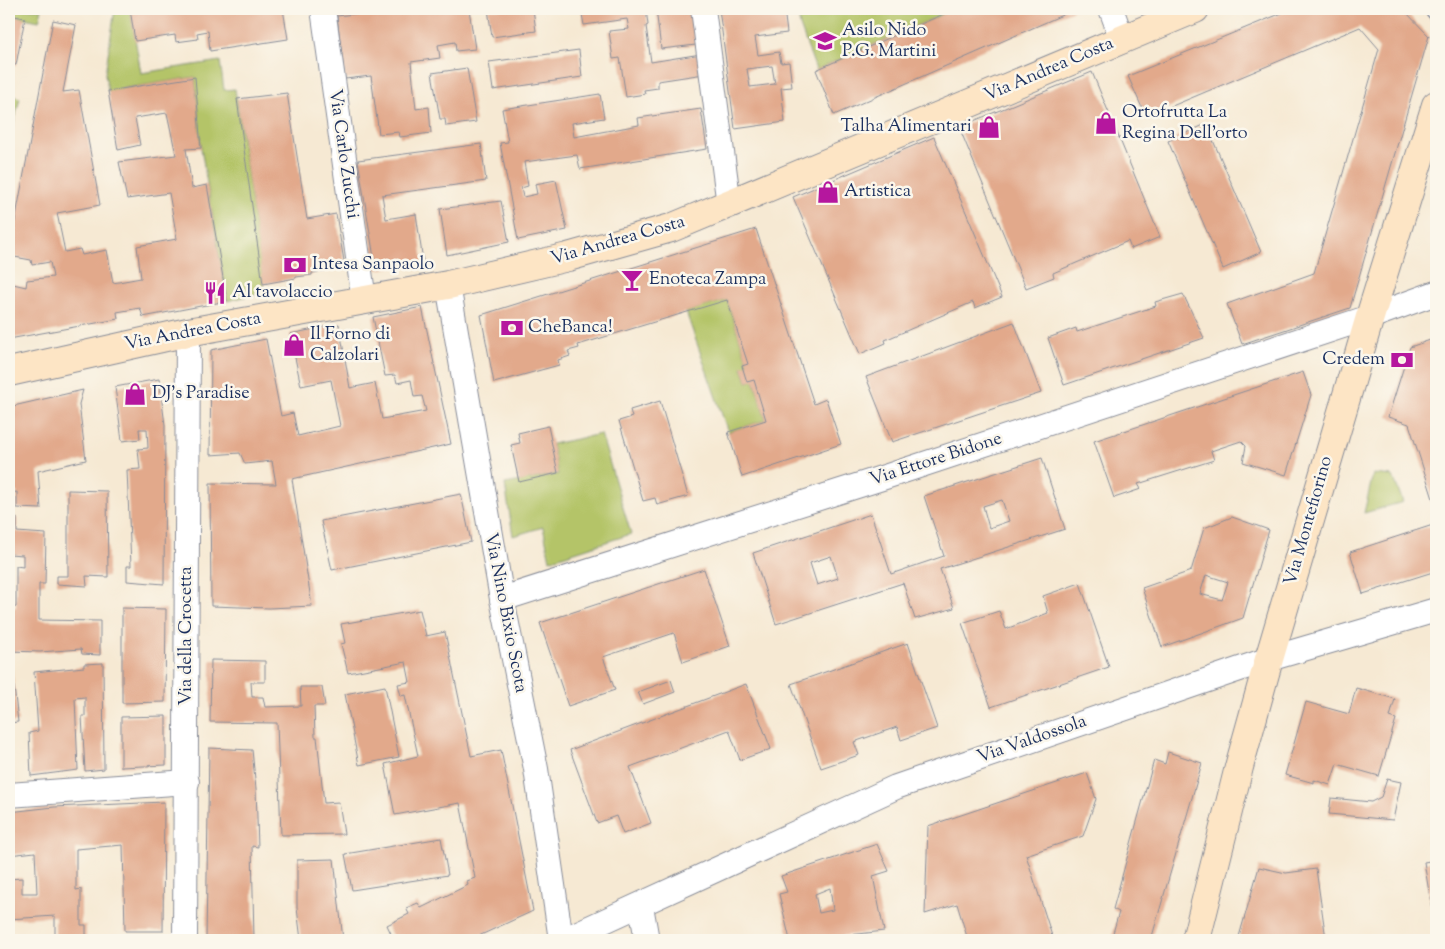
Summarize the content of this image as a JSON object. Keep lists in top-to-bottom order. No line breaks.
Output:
{"streets":{"main road":["Via Andrea Costa","Via Montefiorino"],"street":["Via Carlo Zucchi","Via Ettore Bidone","Via Nino Bixio Scota","Via della Crocetta","Via Valdossola"]},"crossings":[["Via Andrea Costa","Via Carlo Zucchi"],["Via Andrea Costa","Via Nino Bixio Scota"],["Via Andrea Costa","Via della Crocetta"],["Via Ettore Bidone","Via Montefiorino"],["Via Ettore Bidone","Via Nino Bixio Scota"],["Via Montefiorino","Via Valdossola"],["Via Nino Bixio Scota","Via Valdossola"]],"places":{"school or university":["Asilo Nido P.G. Martini"],"shop":["Ortofrutta La Regina Dell'orto","Talha Alimentari","Artistica","Il Forno di Calzolari","DJ's Paradise"],"bank":["Intesa Sanpaolo","CheBanca!","Credem"],"bar":["Enoteca Zampa"],"restaurant":["Al tavolaccio"]}}
